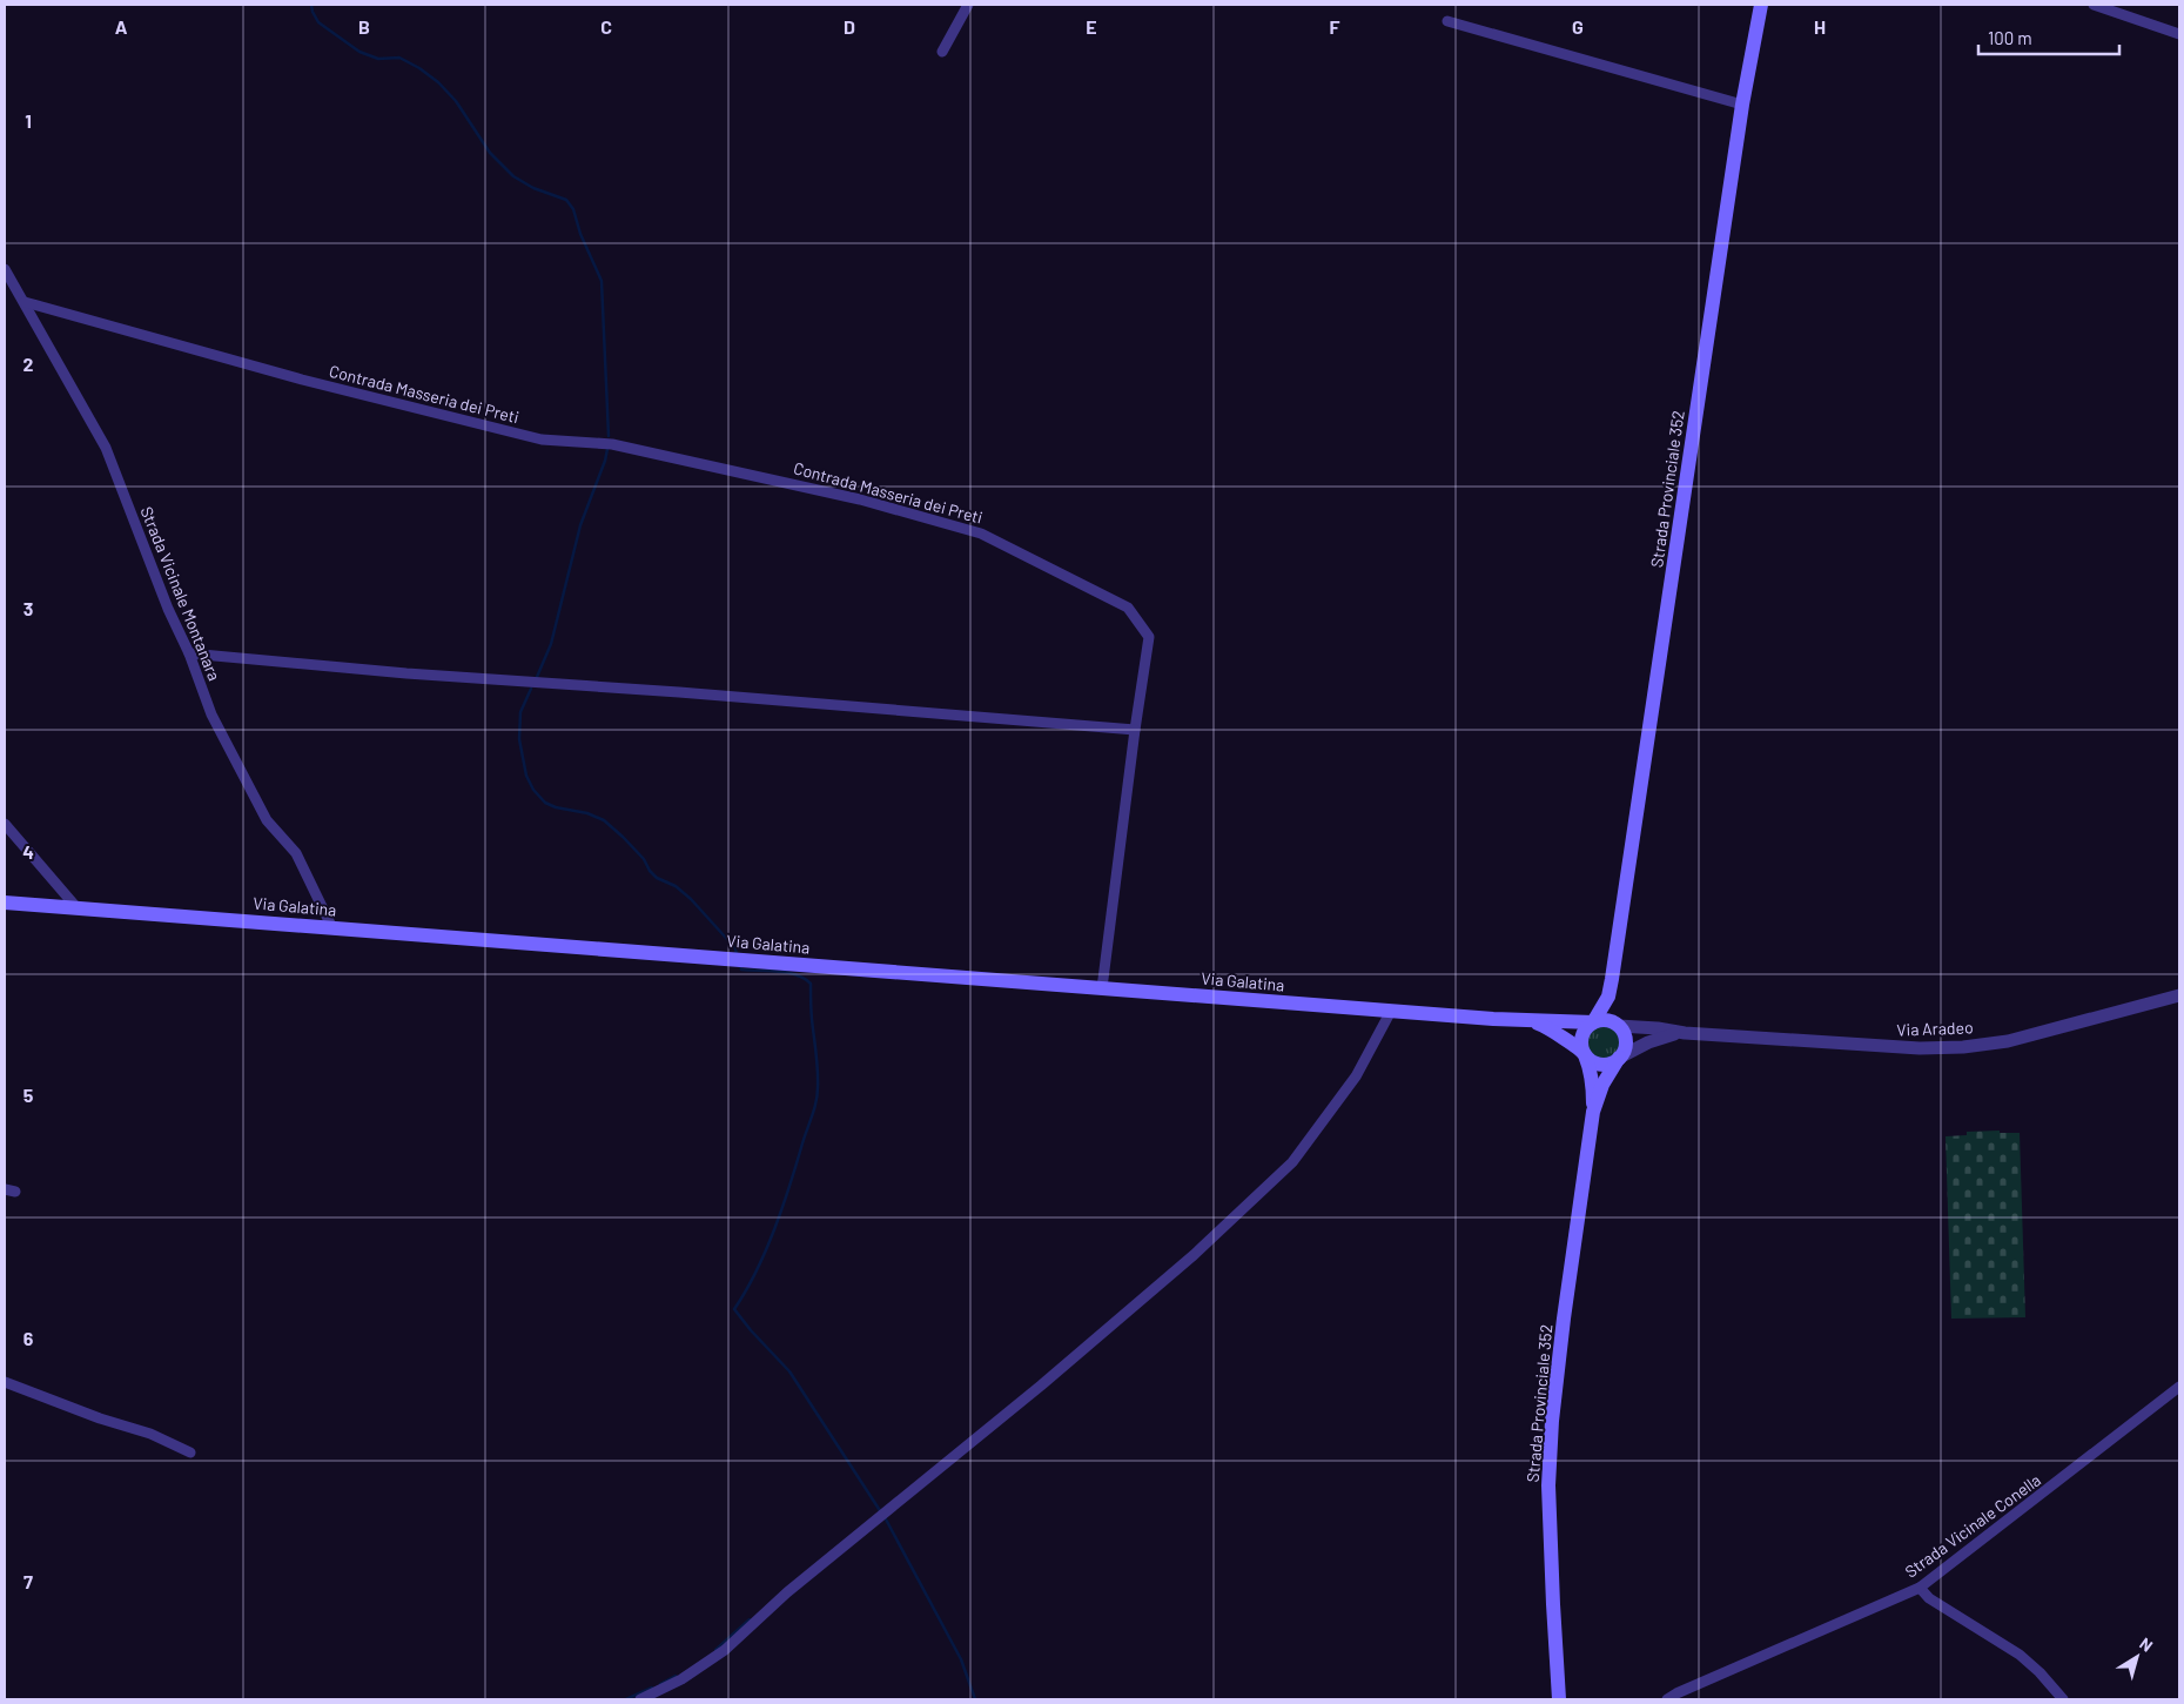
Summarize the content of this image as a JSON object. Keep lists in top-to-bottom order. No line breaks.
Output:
{"streets":{"main road":["Strada Provinciale 352","Via Galatina"],"street":["Contrada Masseria dei Preti","Strada Vicinale Montanara","Via Aradeo","Strada Vicinale Conella"]},"crossings":[["Contrada Masseria dei Preti","Strada Vicinale Montanara"],["Contrada Masseria dei Preti","Via Galatina"],["Strada Provinciale 352","Via Galatina"],["Strada Provinciale 352","Via Aradeo"],["Strada Vicinale Montanara","Via Galatina"],["Via Galatina","Via Aradeo"]],"scale_bar":"100 m","north":"top right","grid":{"columns":["A","B","C","D","E","F","G","H"],"rows":["1","2","3","4","5","6","7"]}}
